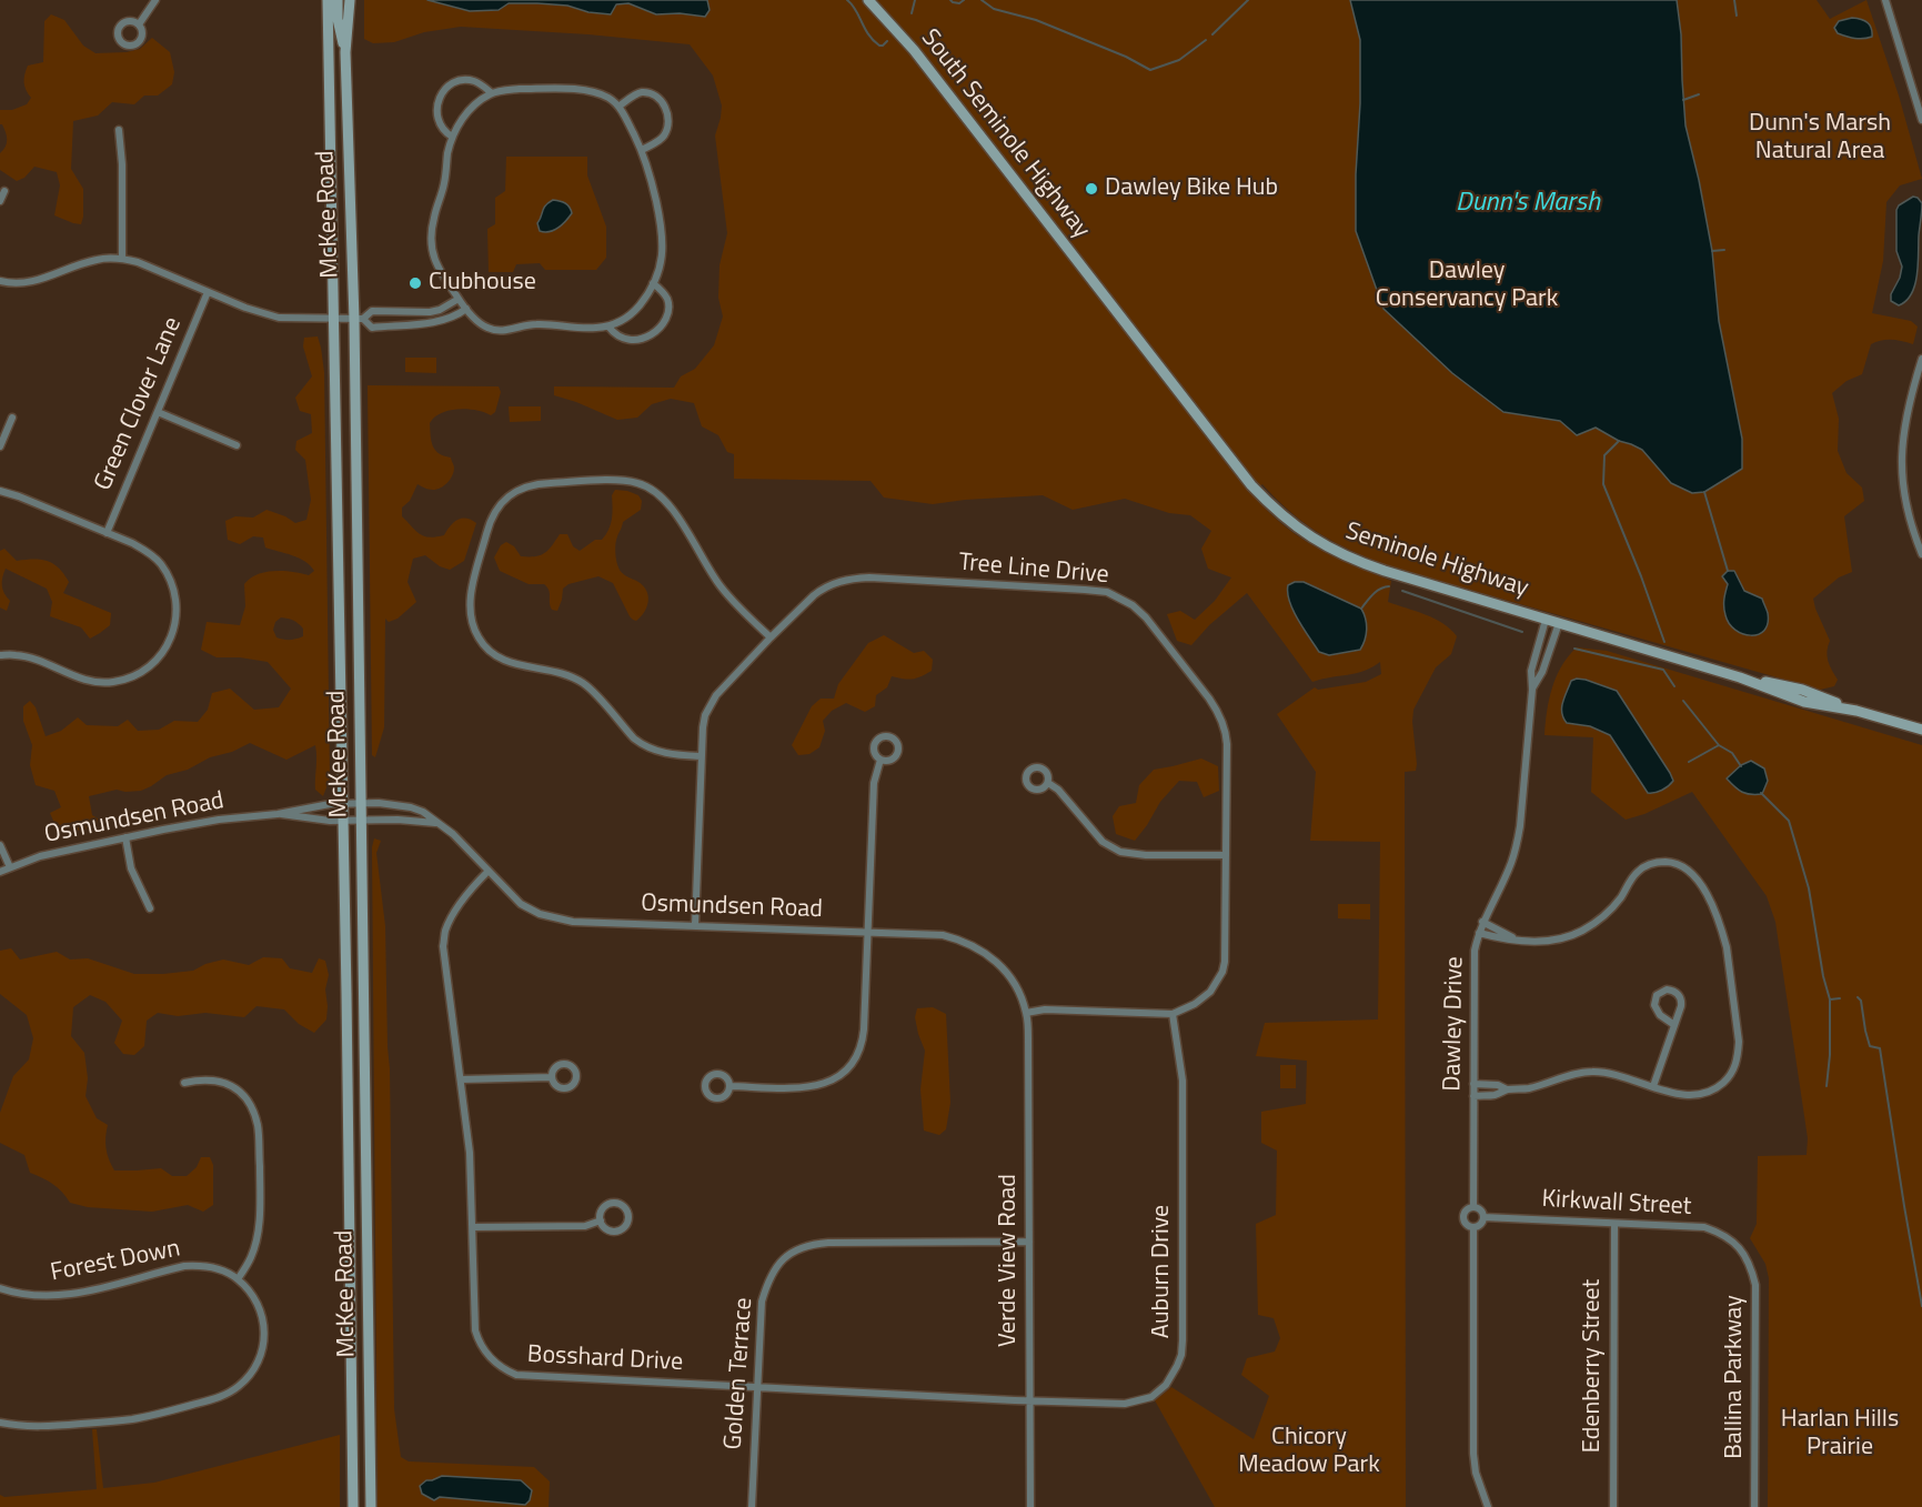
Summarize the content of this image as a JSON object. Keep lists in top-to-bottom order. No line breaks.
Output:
{"streets":{"main road":["South Seminole Highway","McKee Road","Seminole Highway"],"street":["Green Clover Lane","Tree Line Drive","Osmundsen Road","Dawley Drive","Kirkwall Street","Verde View Road","Forest Down","Auburn Drive","Bosshard Drive","Edenberry Street","Golden Terrace","Ballina Parkway"]},"crossings":[["South Seminole Highway","Seminole Highway"],["McKee Road","Osmundsen Road"],["Seminole Highway","Dawley Drive"],["Tree Line Drive","Osmundsen Road"],["Tree Line Drive","Verde View Road"],["Tree Line Drive","Auburn Drive"],["Osmundsen Road","Verde View Road"],["Osmundsen Road","Bosshard Drive"],["Dawley Drive","Kirkwall Street"],["Kirkwall Street","Edenberry Street"],["Kirkwall Street","Ballina Parkway"],["Verde View Road","Auburn Drive"],["Verde View Road","Bosshard Drive"],["Verde View Road","Golden Terrace"],["Auburn Drive","Bosshard Drive"],["Bosshard Drive","Golden Terrace"]],"water":["Dunn's Marsh"],"parks":["Dunn's Marsh Natural Area","Dawley Conservancy Park","Harlan Hills Prairie","Chicory Meadow Park"],"places":["Dawley Bike Hub","Clubhouse"]}
